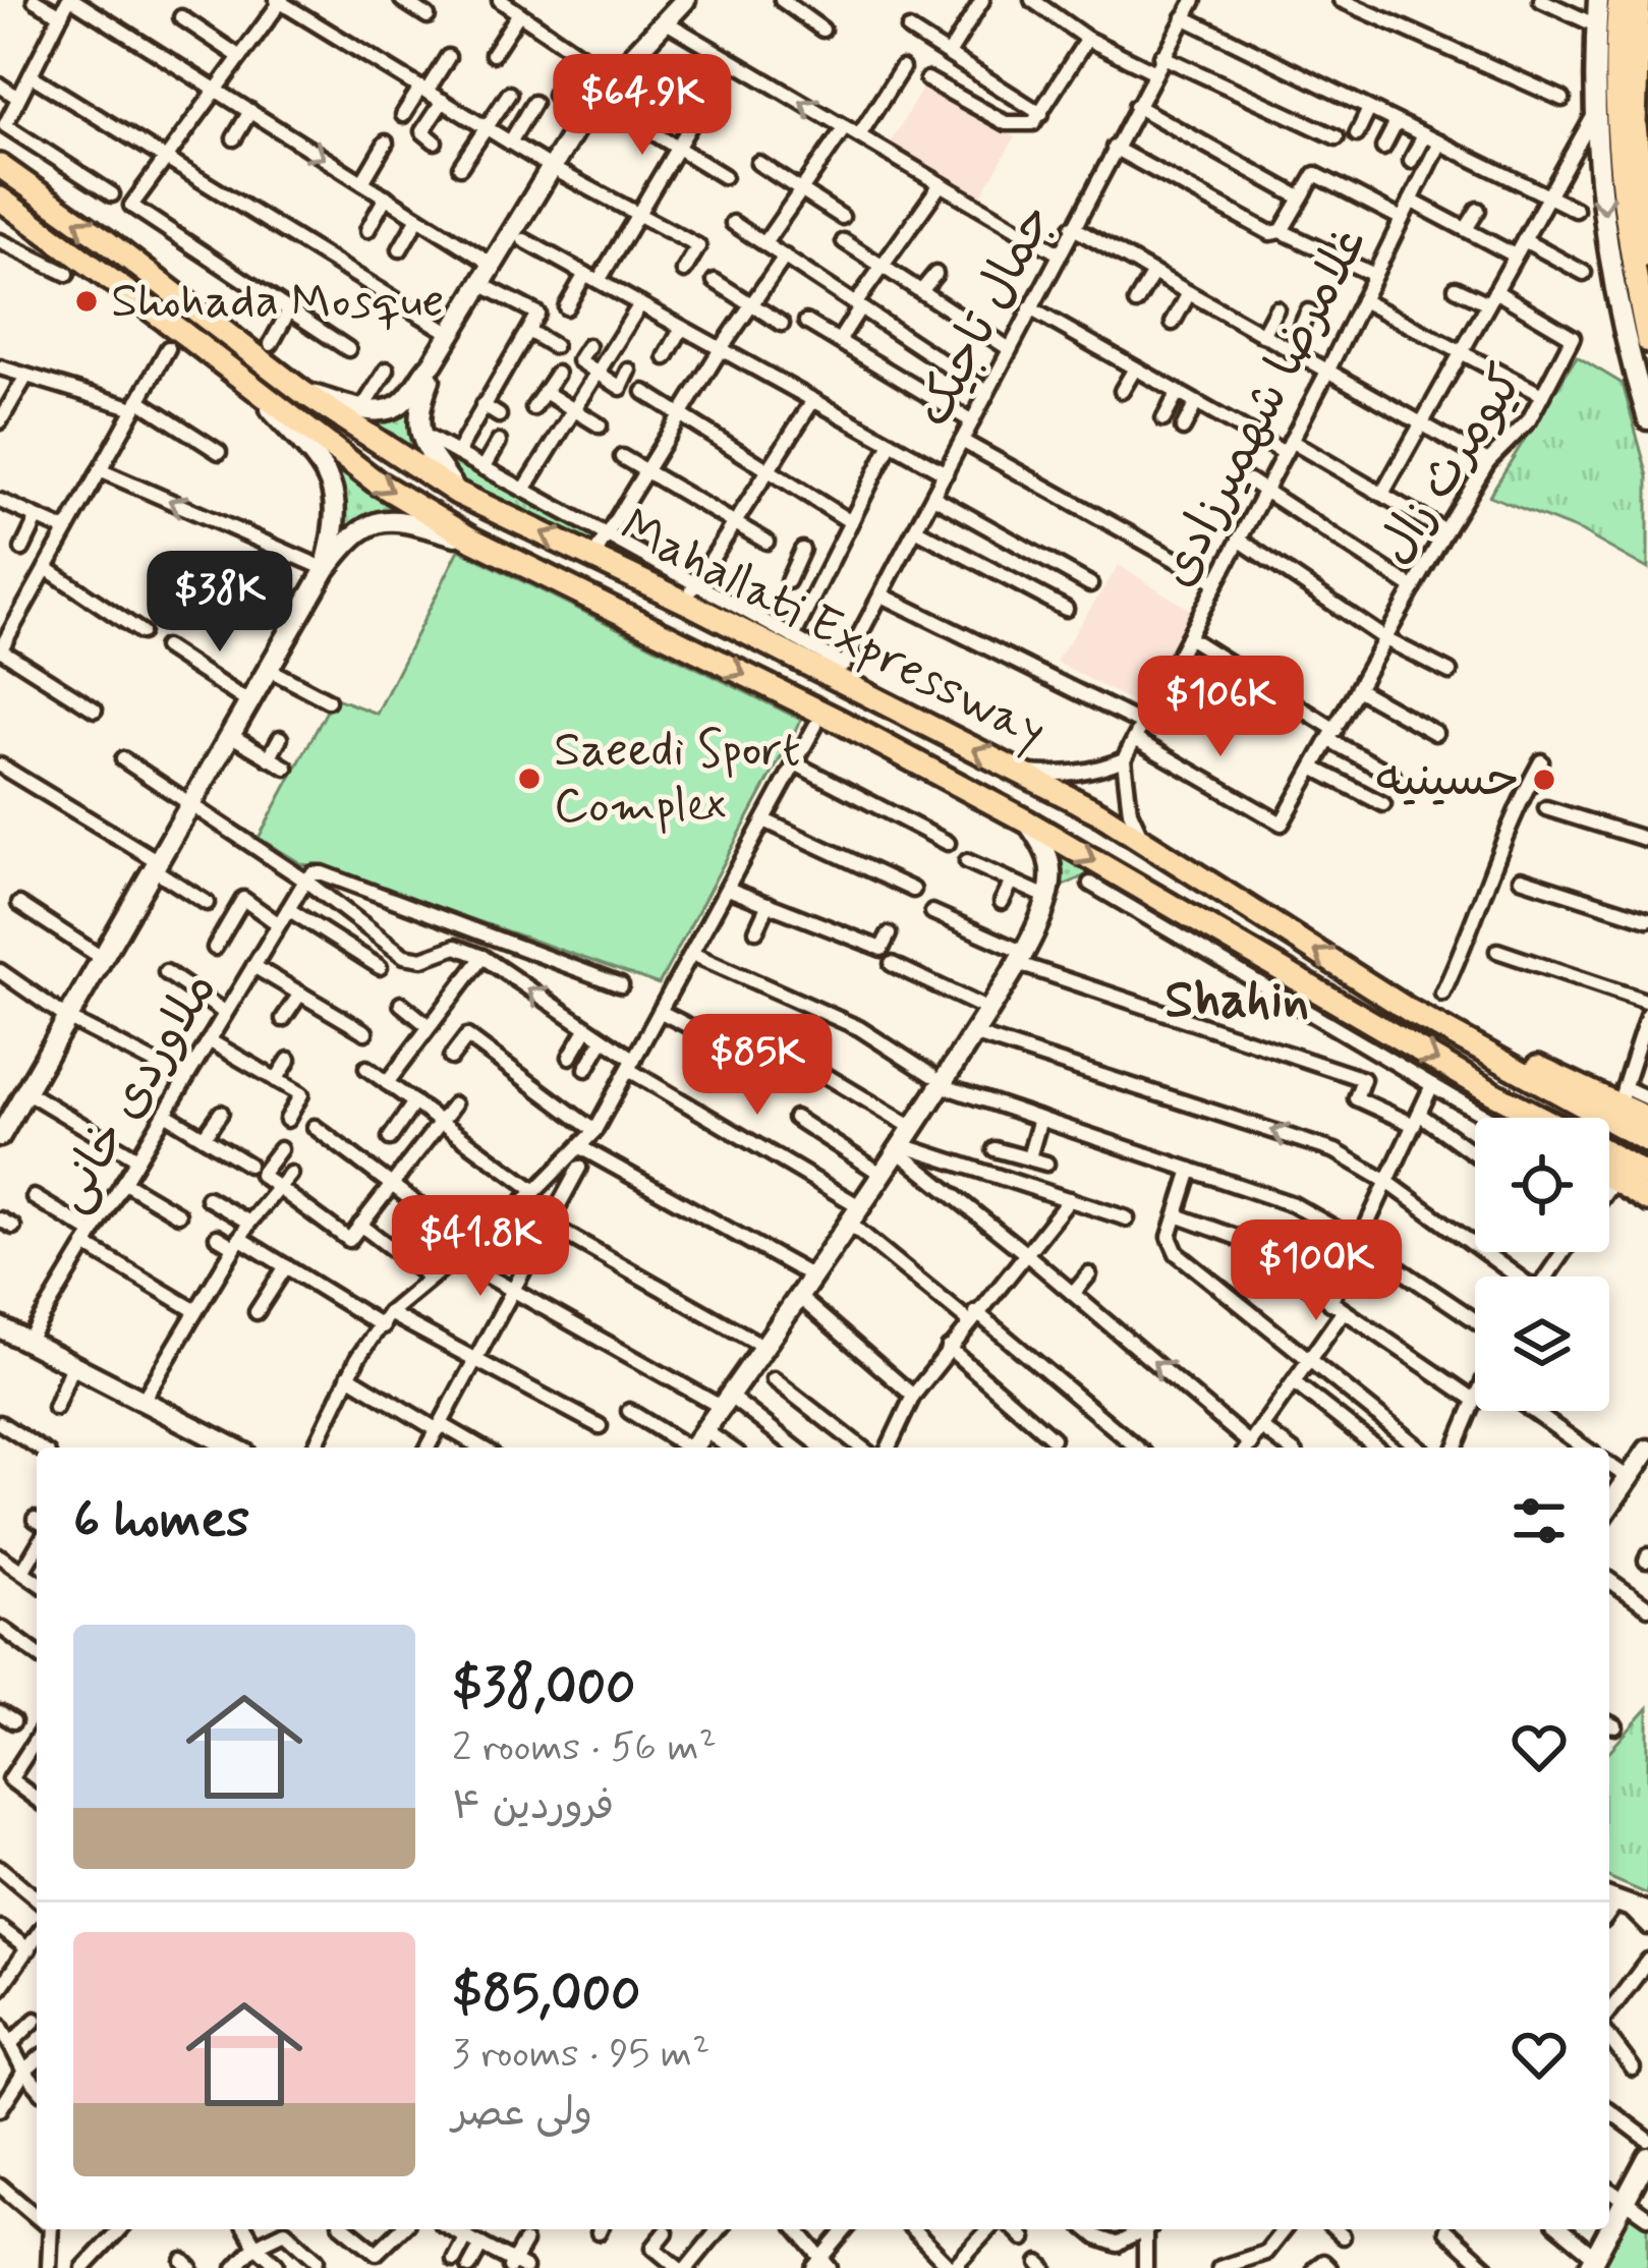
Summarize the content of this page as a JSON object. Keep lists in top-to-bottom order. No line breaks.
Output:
{"streets":{"highway":["Mahallati Expressway"],"street":["جمال تاجیک","غلامرضا شهمیرزادی","کیومرث زال","ملاوردی خانی"]},"crossings":[["غلامرضا شهمیرزادی","کیومرث زال"]],"districts":["Shahin"],"places":["Shohada Mosque","Saeedi Sport Complex","حسینیه"],"page":{"price":["$64.9K","$38K","$106K","$85K","$41.8K","$100K"],"heading":"6 homes","list":[{"name":"$38,000","note":"2 rooms · 56 m² · فروردین ۴"},{"name":"$85,000","note":"3 rooms · 95 m² · ولی عصر"}]}}
